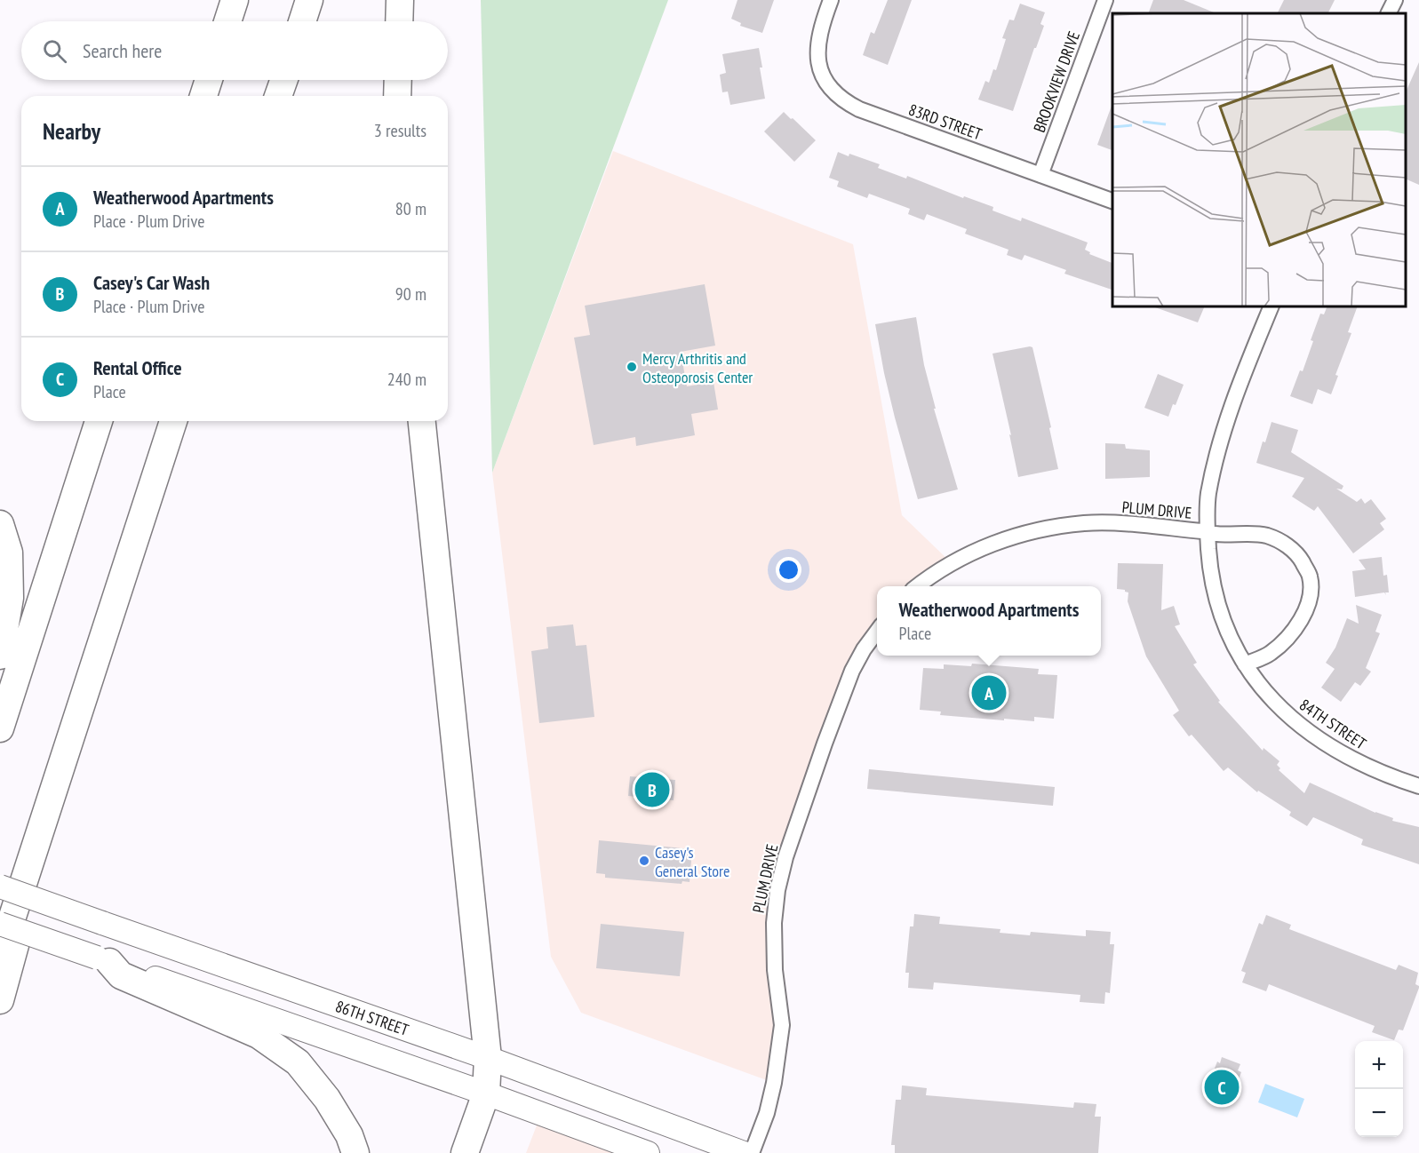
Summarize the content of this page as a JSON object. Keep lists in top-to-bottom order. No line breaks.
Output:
{"streets":{"main road":["86TH STREET"],"street":["BROOKVIEW DRIVE","83RD STREET","PLUM DRIVE","84TH STREET"]},"crossings":[["BROOKVIEW DRIVE","83RD STREET"],["PLUM DRIVE","84TH STREET"]],"places":["Mercy Arthritis and Osteoporosis Center","Casey's General Store"],"page":{"search":"Search here","heading":["Nearby","3 results"],"list":[{"mark":"A","name":"Weatherwood Apartments","note":"Place · Plum Drive","value":"80 m"},{"mark":"B","name":"Casey's Car Wash","note":"Place · Plum Drive","value":"90 m"},{"mark":"C","name":"Rental Office","note":"Place","value":"240 m"}],"popup":["Weatherwood Apartments","Place"],"pins":["A","B","C"],"map_buttons":["+","−"]}}
